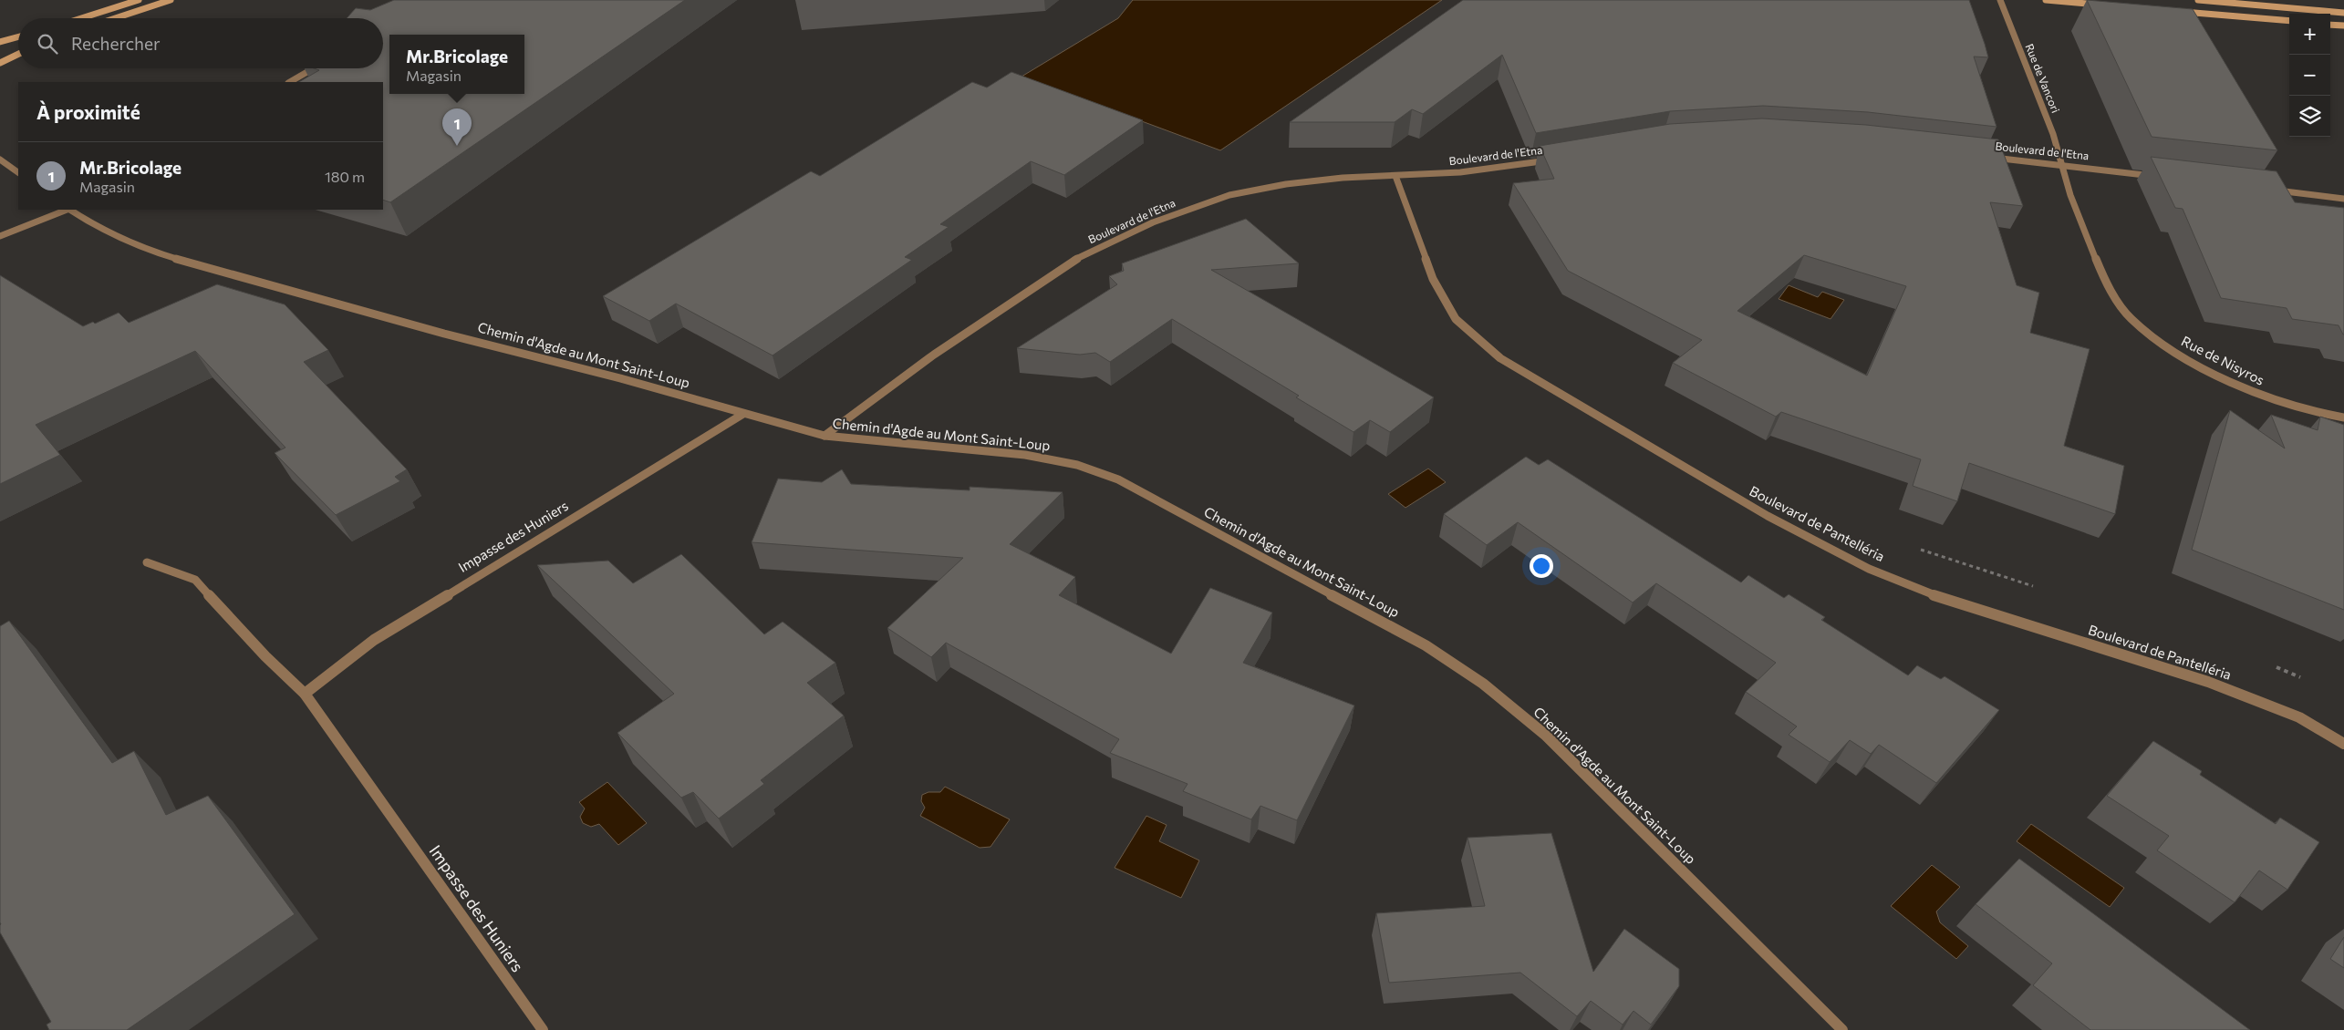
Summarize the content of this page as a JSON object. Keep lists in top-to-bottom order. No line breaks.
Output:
{"streets":{"street":["Rue de Vancori","Boulevard de l'Etna","Chemin d'Agde au Mont Saint-Loup","Rue de Nisyros","Boulevard de Pantelléria","Impasse des Huniers"]},"crossings":[["Rue de Vancori","Boulevard de l'Etna"],["Rue de Vancori","Rue de Nisyros"],["Boulevard de l'Etna","Chemin d'Agde au Mont Saint-Loup"],["Boulevard de l'Etna","Rue de Nisyros"],["Boulevard de l'Etna","Boulevard de Pantelléria"],["Chemin d'Agde au Mont Saint-Loup","Impasse des Huniers"]],"page":{"map_buttons":["+","−"],"search":"Rechercher","popup":["Mr.Bricolage","Magasin"],"heading":"À proximité","pins":"1","list":[{"mark":"1","name":"Mr.Bricolage","note":"Magasin","value":"180 m"}]}}
